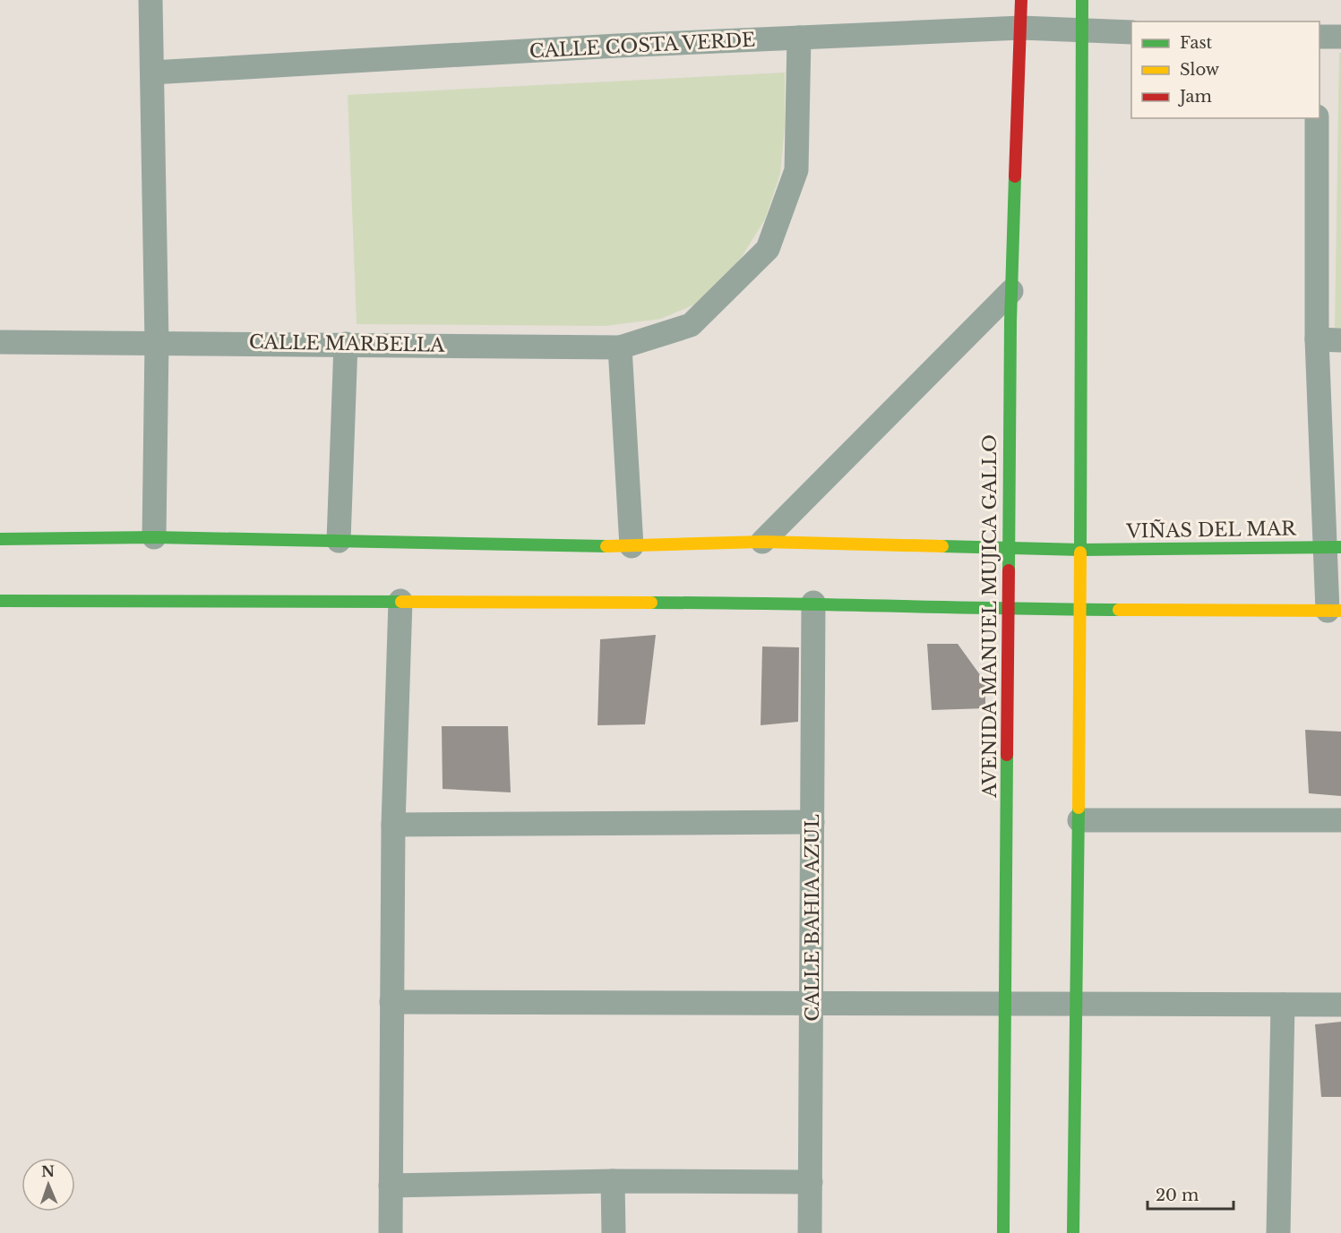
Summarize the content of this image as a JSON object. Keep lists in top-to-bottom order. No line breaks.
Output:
{"streets":{"street":["CALLE COSTA VERDE","CALLE MARBELLA","VIÑAS DEL MAR","AVENIDA MANUEL MUJICA GALLO","CALLE BAHIA AZUL"]},"crossings":[["CALLE COSTA VERDE","CALLE MARBELLA"],["CALLE COSTA VERDE","AVENIDA MANUEL MUJICA GALLO"],["VIÑAS DEL MAR","AVENIDA MANUEL MUJICA GALLO"]],"legend":["Fast","Slow","Jam"],"scale_bar":"20 m","north":"top"}
